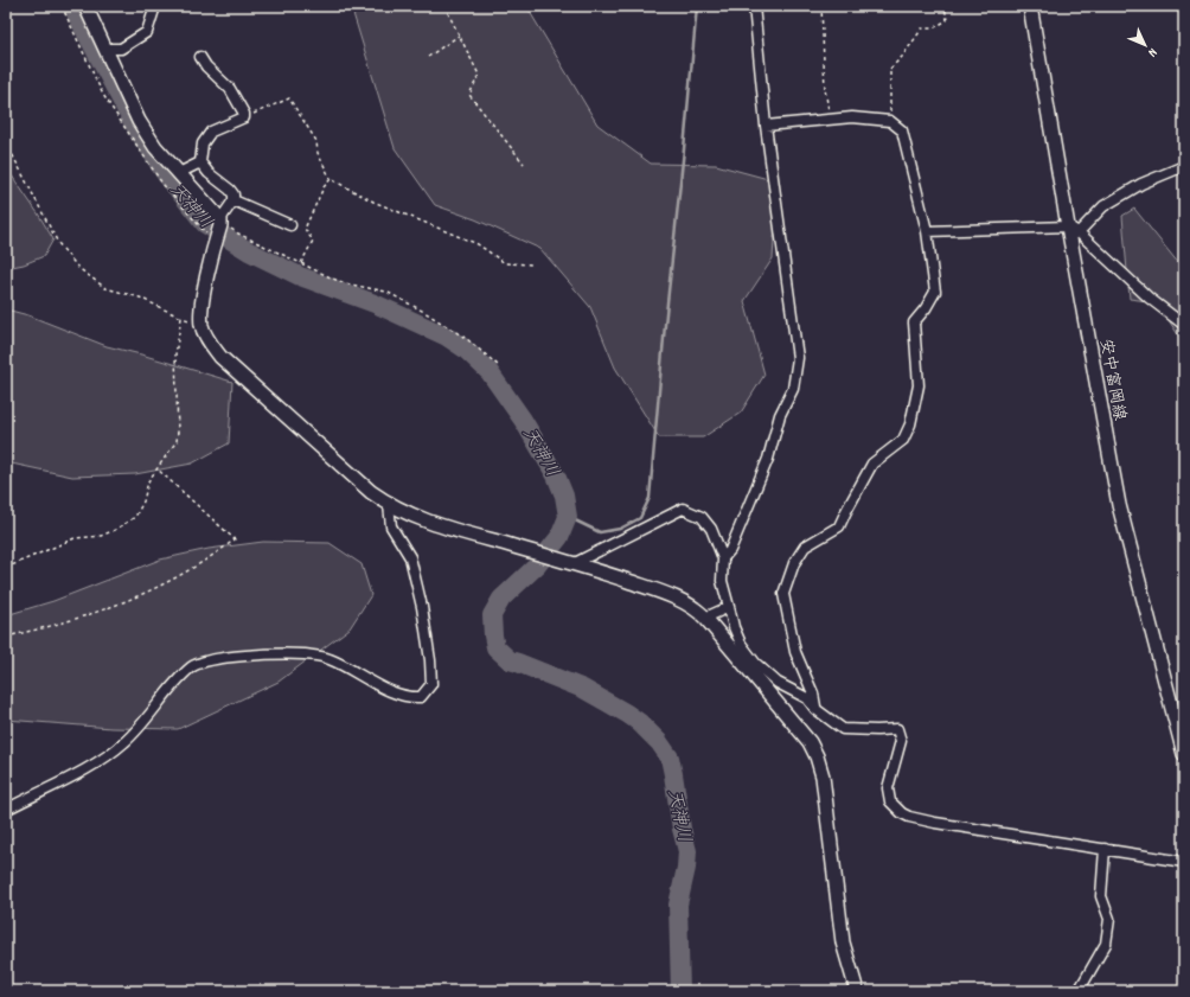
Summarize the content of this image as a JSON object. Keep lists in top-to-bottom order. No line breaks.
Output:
{"streets":{"street":["安中富岡線"]},"water":["天神川"],"north":"bottom right"}
